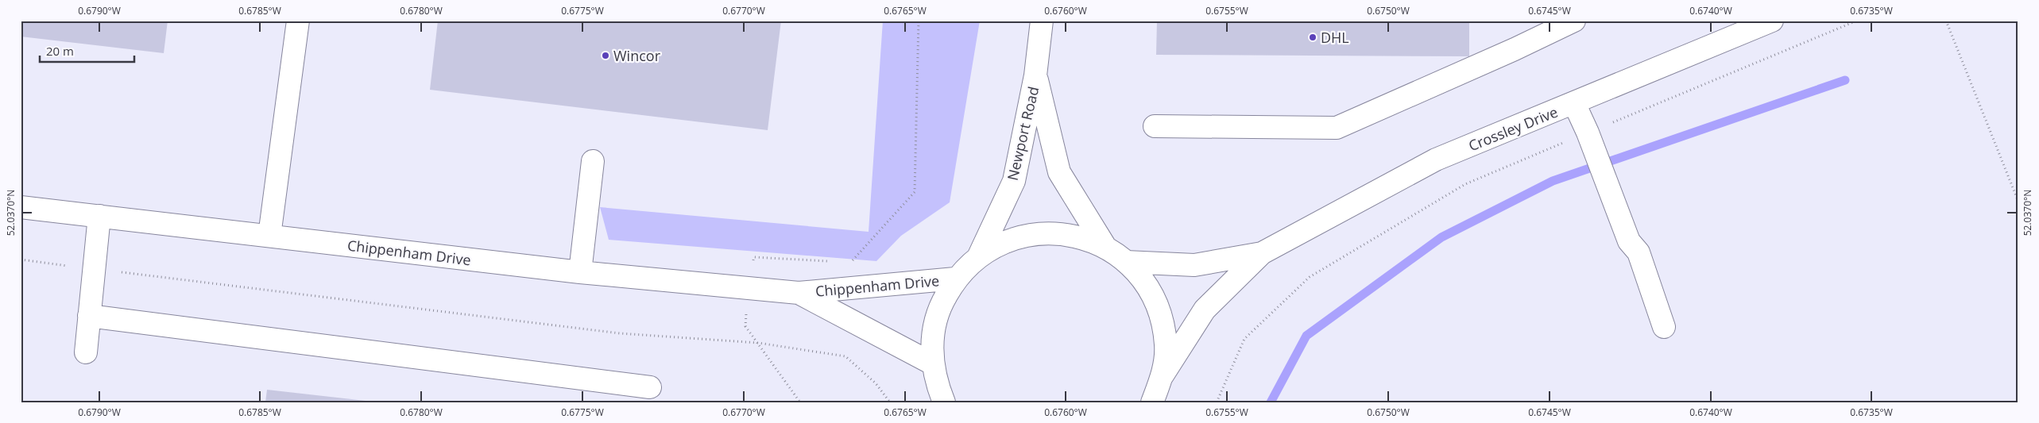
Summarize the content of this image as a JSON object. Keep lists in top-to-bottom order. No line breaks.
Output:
{"streets":{"street":["Crossley Drive","Newport Road","Chippenham Drive"]},"places":["DHL","Wincor"],"scale_bar":"20 m","coordinates":["0.6790°W","0.6785°W","0.6780°W","0.6775°W","0.6770°W","0.6765°W","0.6760°W","0.6755°W","0.6750°W","0.6745°W","0.6740°W","0.6735°W","52.0370°N"]}
